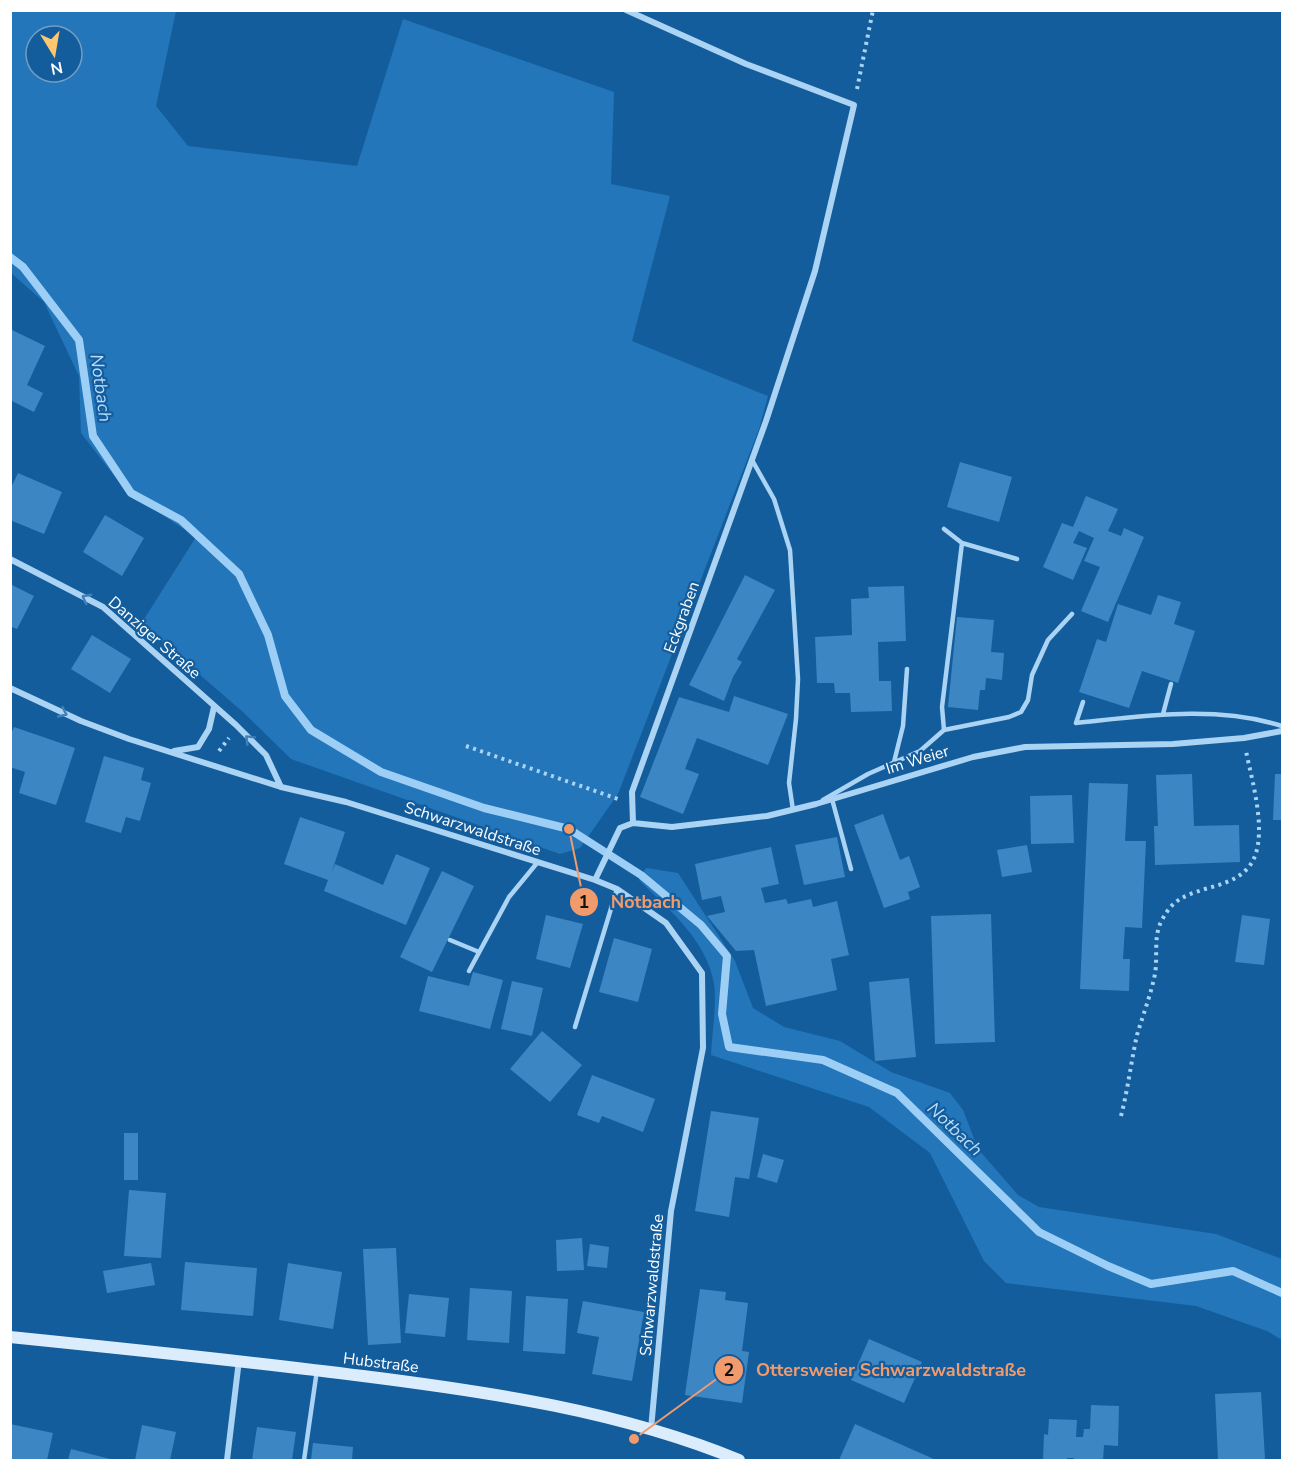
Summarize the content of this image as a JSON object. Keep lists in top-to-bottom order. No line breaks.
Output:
{"streets":{"main road":["Hubstraße"],"street":["Eckgraben","Danziger Straße","Im Weier","Schwarzwaldstraße"]},"crossings":[["Eckgraben","Im Weier"],["Danziger Straße","Schwarzwaldstraße"],["Im Weier","Schwarzwaldstraße"],["Schwarzwaldstraße","Hubstraße"]],"one_way":["Danziger Straße"],"water":["Notbach"],"places":["Notbach","Ottersweier Schwarzwaldstraße"],"north":"bottom"}
